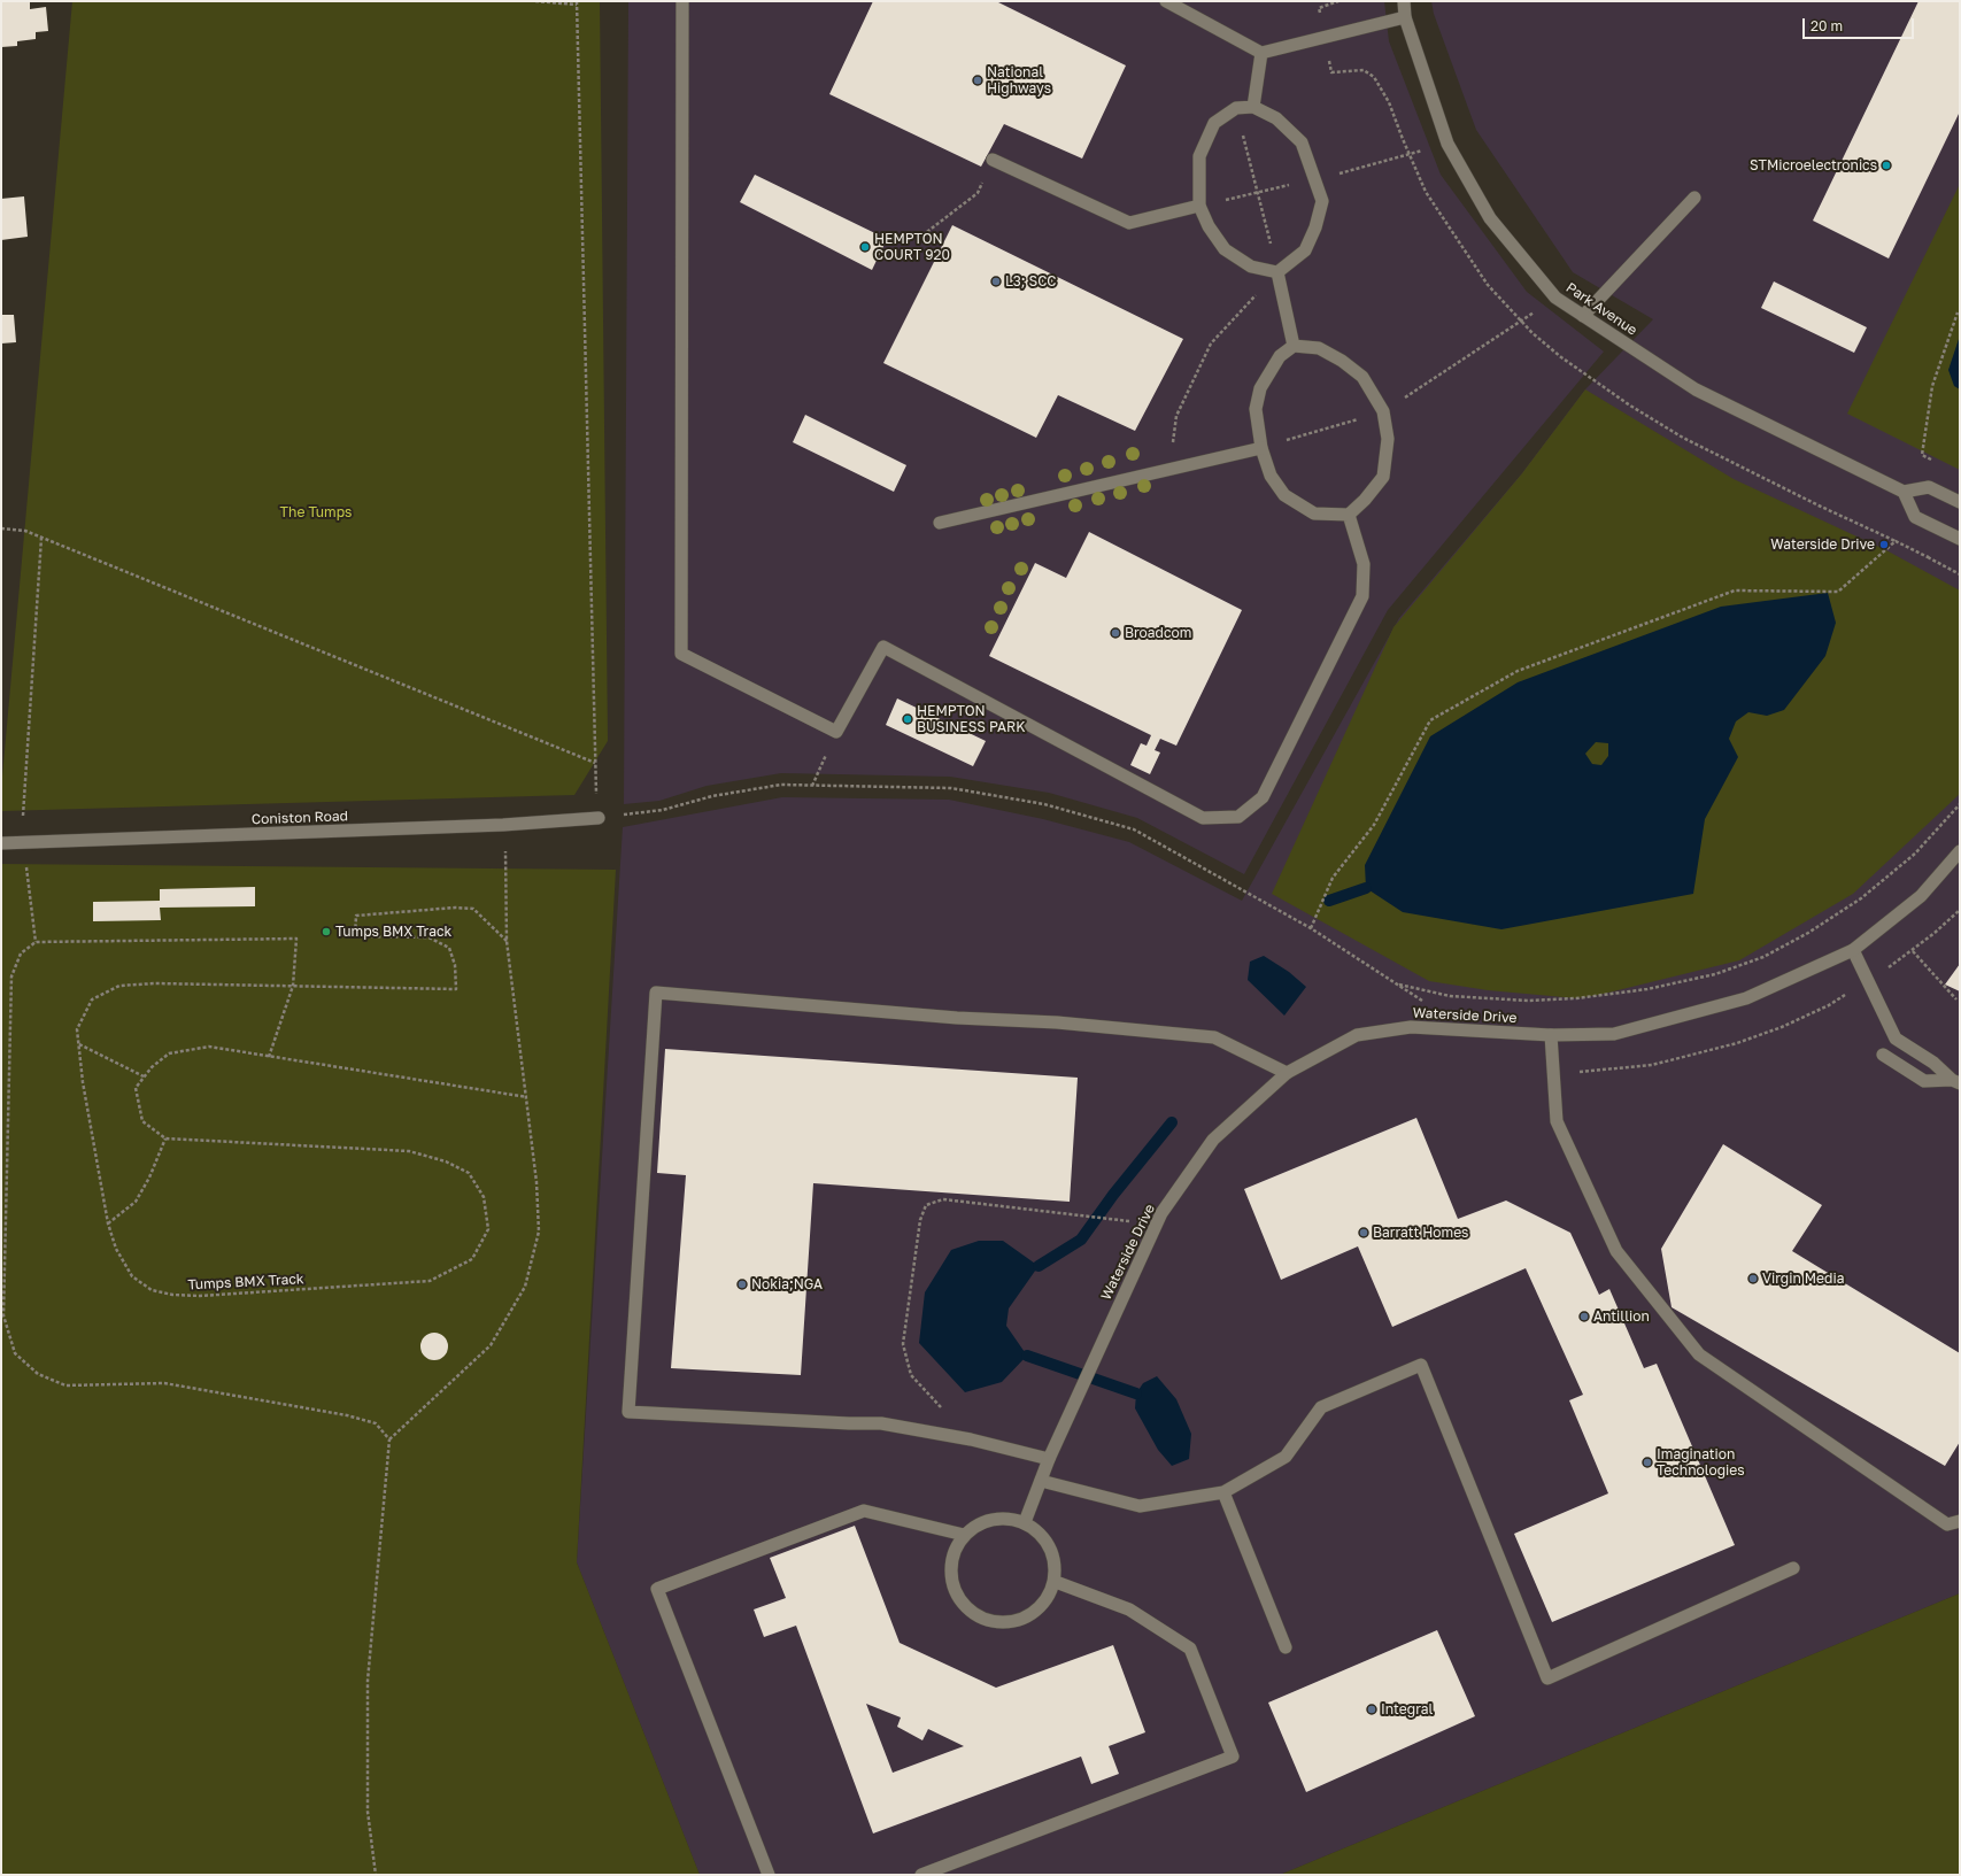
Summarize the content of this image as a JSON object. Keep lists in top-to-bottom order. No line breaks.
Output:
{"streets":{"street":["Park Avenue","Coniston Road","Waterside Drive"],"path":["Tumps BMX Track"]},"parks":["The Tumps"],"places":["National Highways","STMicroelectronics","HEMPTON COURT 920","L3; SCC","Waterside Drive","Broadcom","HEMPTON BUSINESS PARK","Tumps BMX Track","Barratt Homes","Virgin Media","Nokia;NGA","Antillion","Imagination Technologies","Integral"],"scale_bar":"20 m"}
